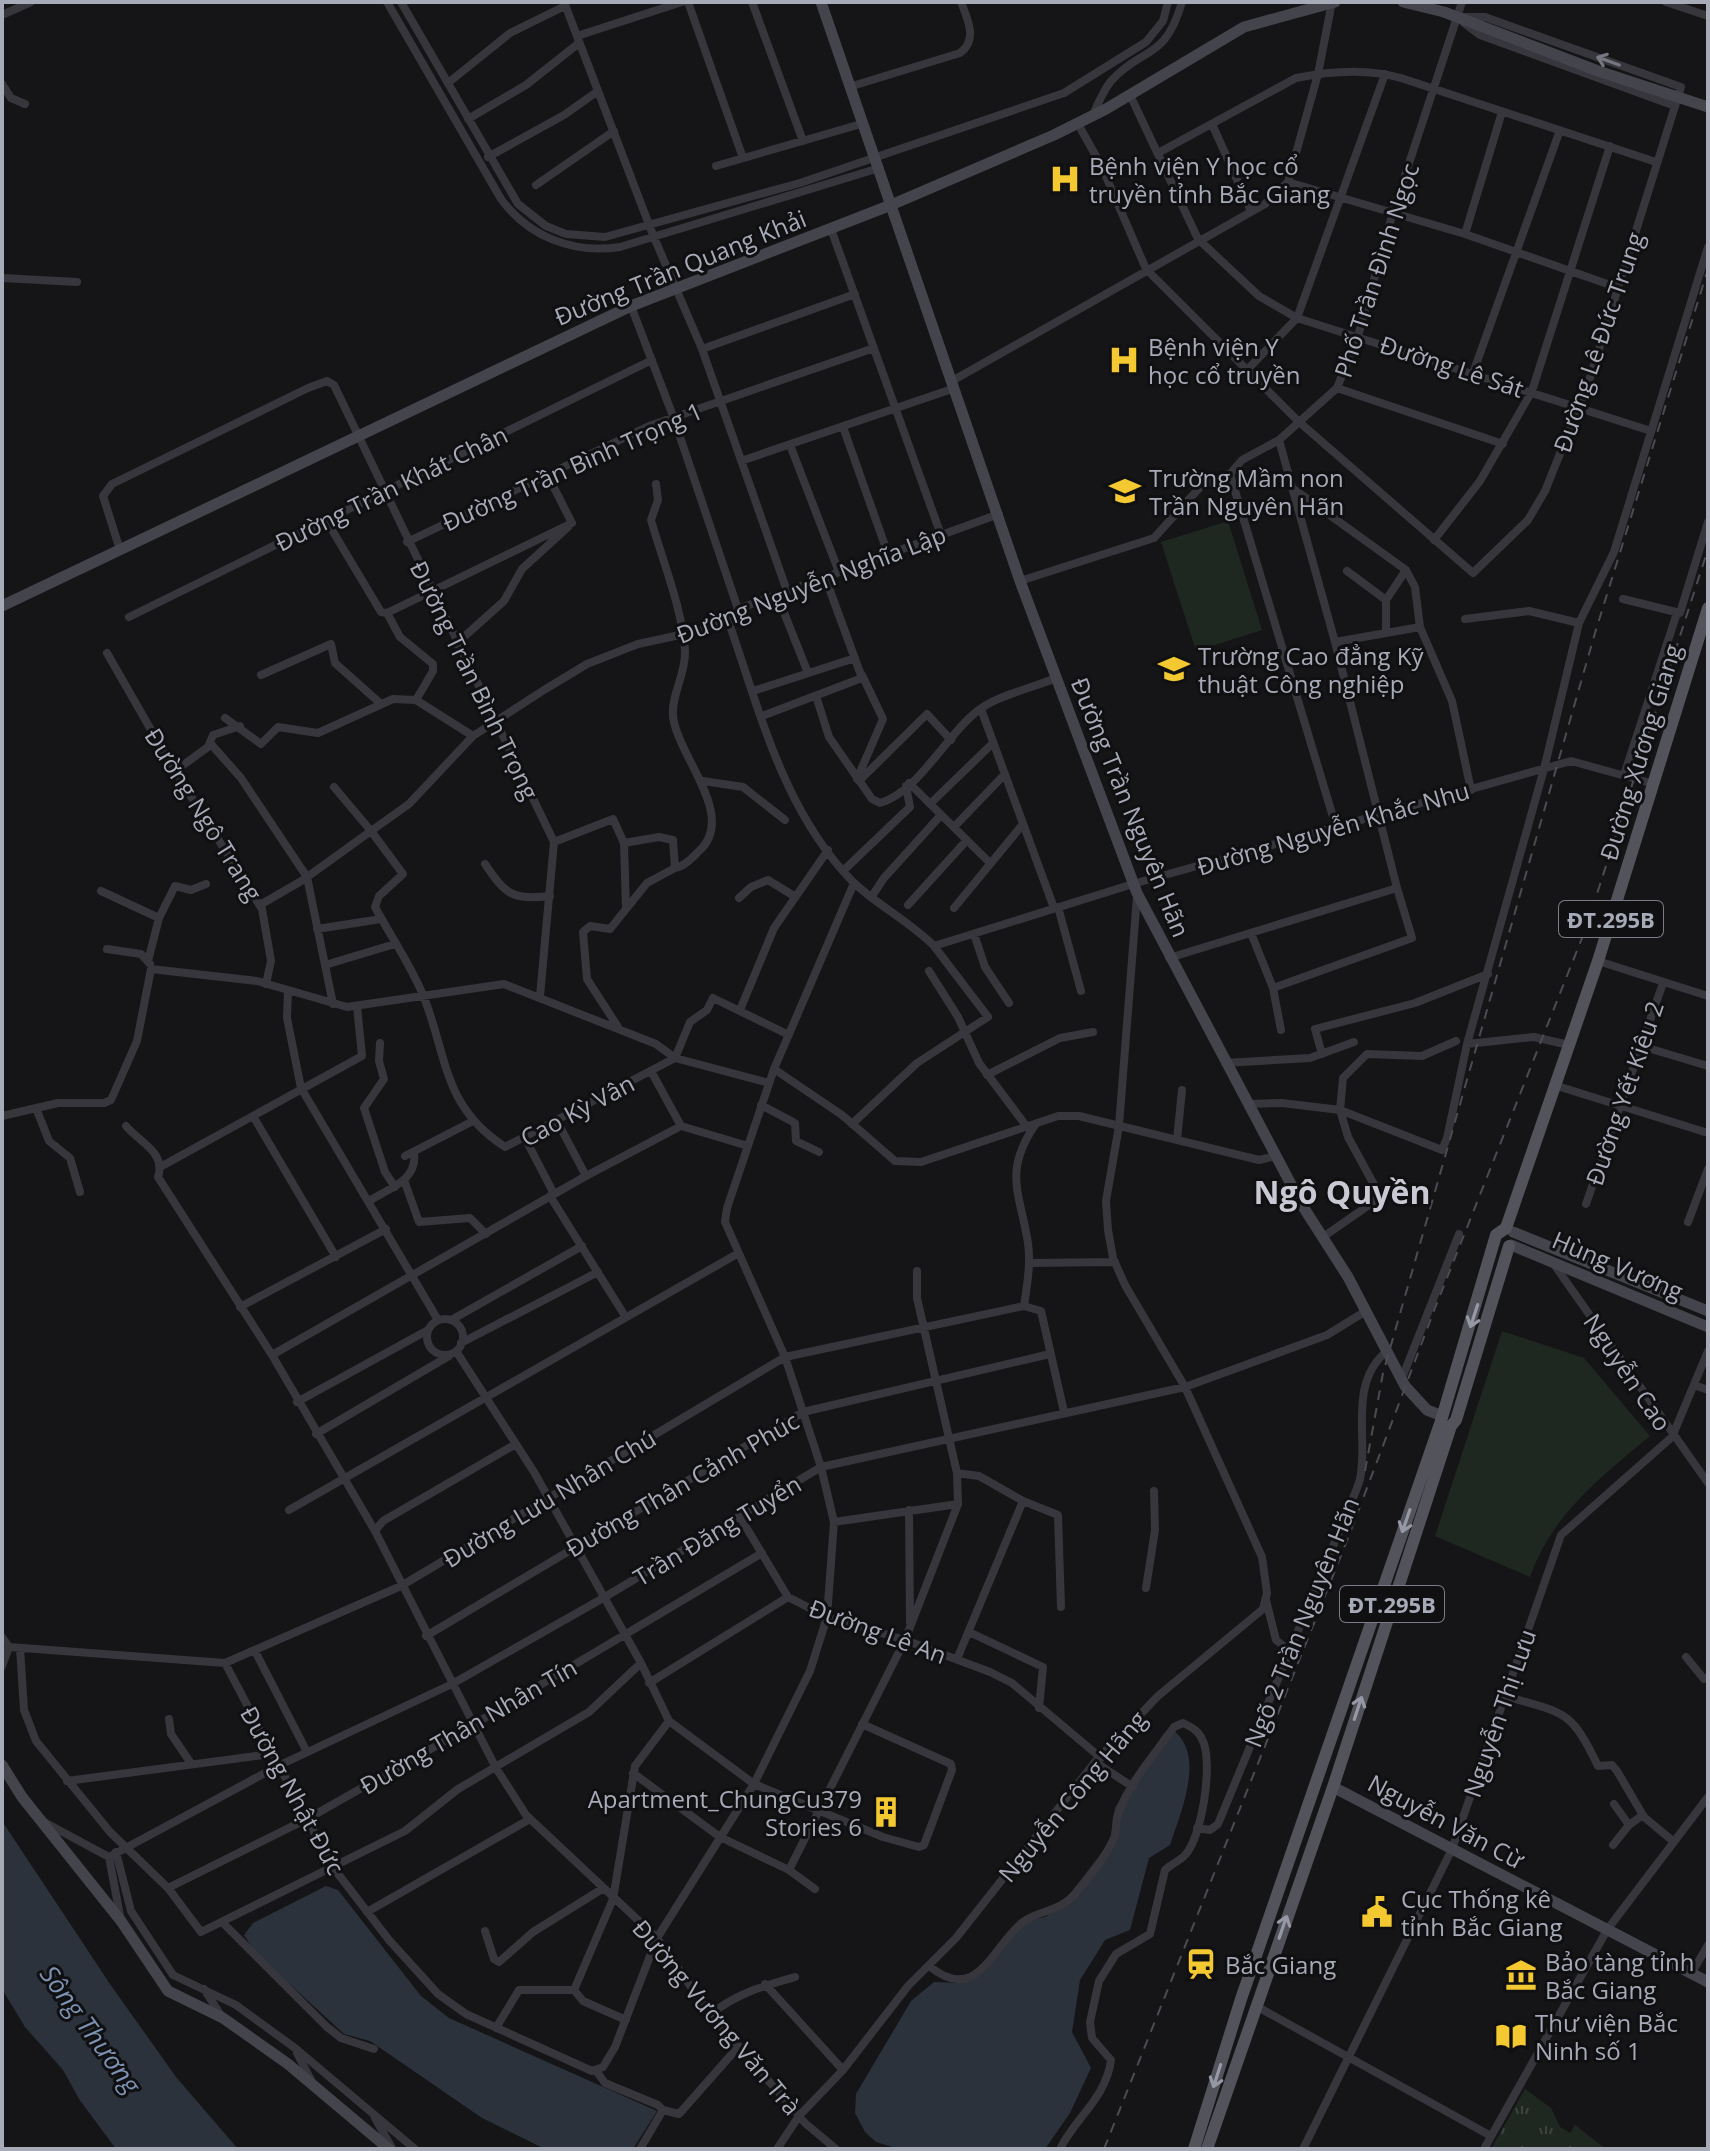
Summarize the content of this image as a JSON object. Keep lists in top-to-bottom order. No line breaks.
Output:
{"streets":{"main road":["Đường Xương Giang","ĐT.295B"],"street":["Đường Trần Quang Khải","Phố Trần Đình Ngọc","Đường Lê Đức Trung","Đường Lê Sát","Đường Trần Bình Trọng 1","Đường Trần Khát Chân","Đường Nguyễn Nghĩa Lập","Đường Trần Bình Trọng","Đường Trần Nguyên Hãn","Đường Ngô Trang","Đường Nguyễn Khắc Nhu","Đường Yết Kiêu 2","Cao Kỳ Vân","Hùng Vương","Nguyễn Cao","Đường Thân Cảnh Phúc","Đường Lưu Nhân Chú","Trần Đăng Tuyển","Ngõ 2 Trần Nguyên Hãn","Đường Lê An","Nguyễn Thị Lưu","Đường Thân Nhân Tín","Đường Nhật Đức","Nguyễn Công Hãng","Nguyễn Văn Cừ","Đường Vương Văn Trà"]},"crossings":[["Đường Trần Quang Khải","Đường Lê Sát"],["Đường Trần Quang Khải","Đường Trần Bình Trọng"],["Đường Trần Quang Khải","Đường Trần Nguyên Hãn"],["Phố Trần Đình Ngọc","Đường Lê Đức Trung"],["Phố Trần Đình Ngọc","Đường Lê Sát"],["Phố Trần Đình Ngọc","Đường Trần Nguyên Hãn"],["Đường Lê Đức Trung","Đường Lê Sát"],["Đường Trần Bình Trọng 1","Đường Trần Bình Trọng"],["Đường Trần Khát Chân","Đường Trần Bình Trọng"],["Đường Nguyễn Nghĩa Lập","Đường Trần Bình Trọng"],["Đường Nguyễn Nghĩa Lập","Đường Trần Nguyên Hãn"],["Đường Nguyễn Nghĩa Lập","Đường Ngô Trang"],["Đường Xương Giang","Đường Trần Nguyên Hãn"],["Đường Xương Giang","Đường Nguyễn Khắc Nhu"],["Đường Xương Giang","Hùng Vương"],["Đường Xương Giang","Nguyễn Văn Cừ"],["Đường Trần Nguyên Hãn","Đường Nguyễn Khắc Nhu"],["Đường Trần Nguyên Hãn","Trần Đăng Tuyển"],["Đường Trần Nguyên Hãn","Ngõ 2 Trần Nguyên Hãn"],["Hùng Vương","Nguyễn Cao"],["Nguyễn Cao","Nguyễn Thị Lưu"],["Đường Thân Cảnh Phúc","Đường Vương Văn Trà"],["Đường Lưu Nhân Chú","Đường Nhật Đức"],["Đường Lưu Nhân Chú","Đường Vương Văn Trà"],["Trần Đăng Tuyển","Đường Nhật Đức"],["Trần Đăng Tuyển","Đường Vương Văn Trà"],["Đường Lê An","Nguyễn Công Hãng"],["Nguyễn Thị Lưu","Nguyễn Văn Cừ"],["Đường Thân Nhân Tín","Đường Nhật Đức"],["Đường Thân Nhân Tín","Đường Vương Văn Trà"],["Nguyễn Công Hãng","Đường Vương Văn Trà"]],"districts":["Ngô Quyền"],"water":["Sông Thương"],"places":{"hospital":["Bệnh viện Y học cổ truyền tỉnh Bắc Giang","Bệnh viện Y học cổ truyền"],"school or university":["Trường Mầm non Trần Nguyên Hãn","Trường Cao đẳng Kỹ thuật Công nghiệp"],"building":["Apartment_ChungCu379 Stories 6"],"public building":["Cục Thống kê tỉnh Bắc Giang"],"station":["Bắc Giang"],"museum":["Bảo tàng tỉnh Bắc Giang"],"library":["Thư viện Bắc Ninh số 1"]}}
